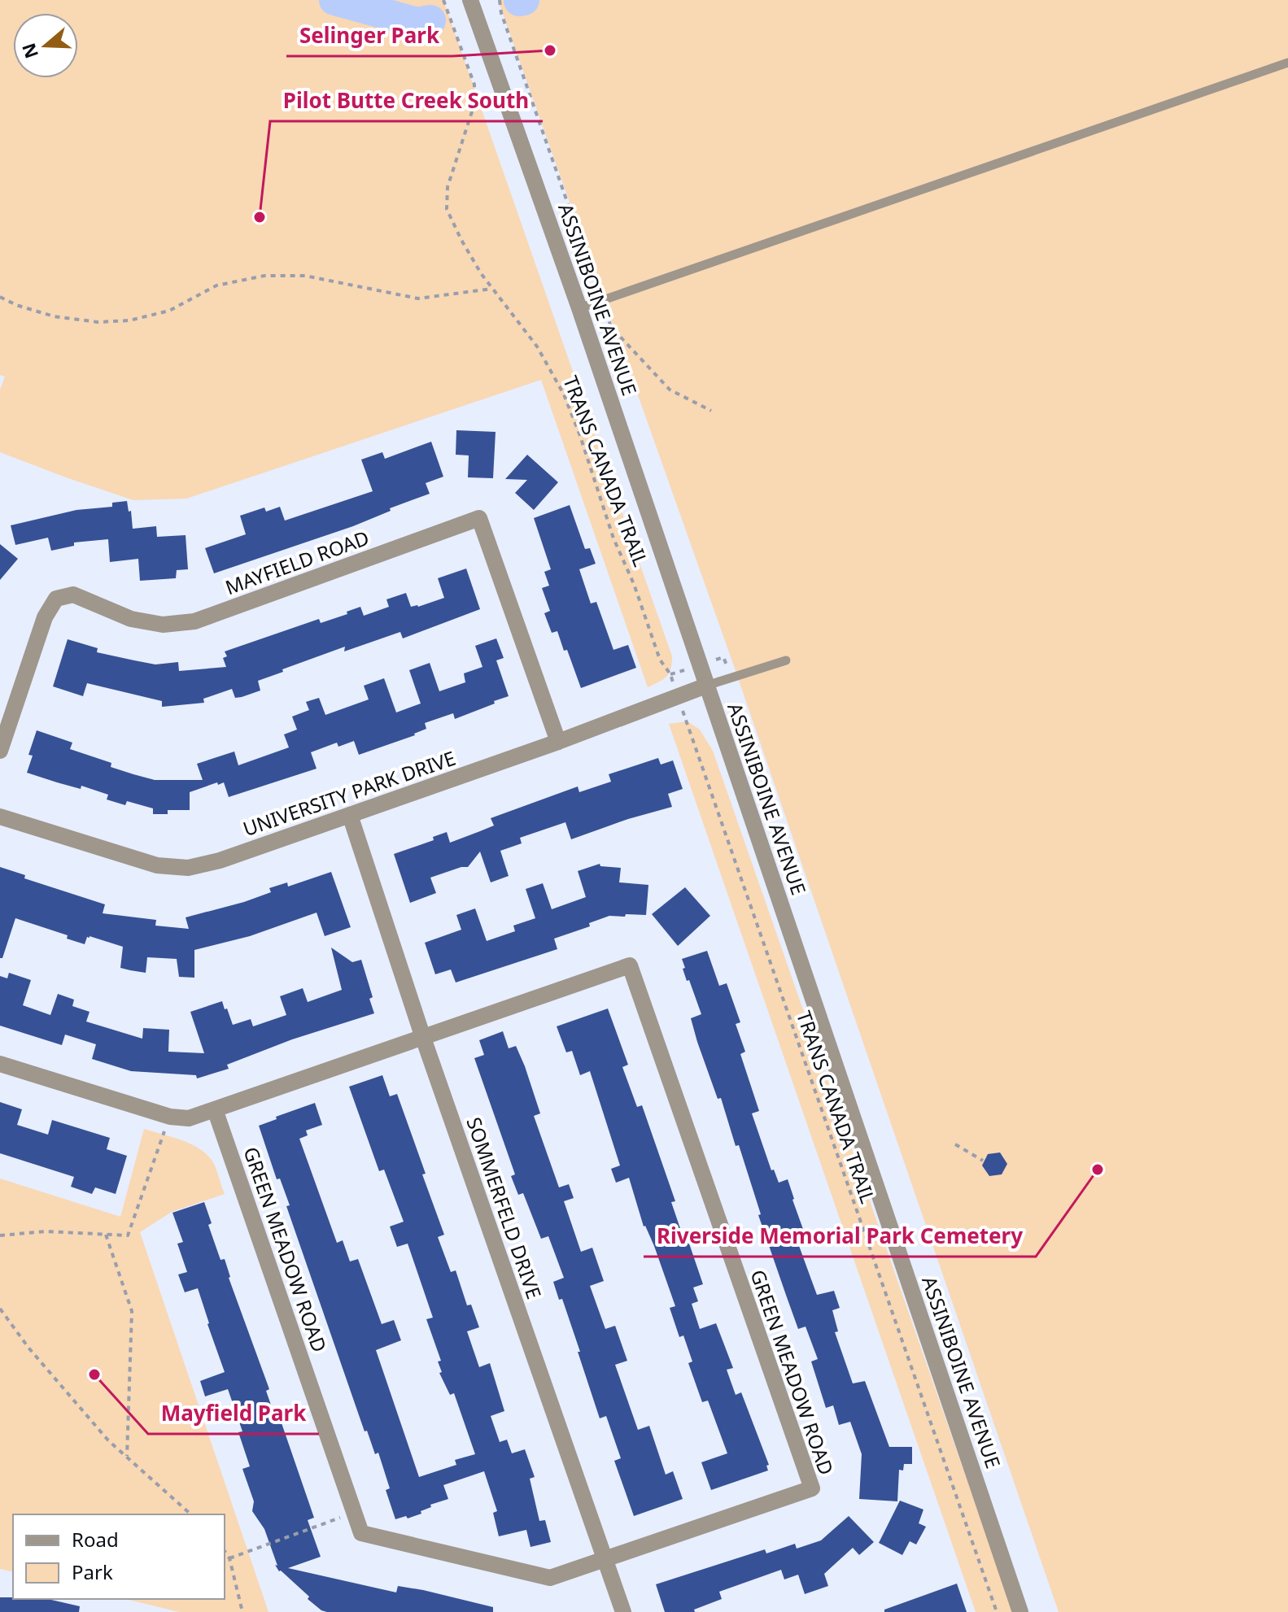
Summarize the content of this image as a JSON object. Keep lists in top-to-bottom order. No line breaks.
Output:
{"streets":{"street":["ASSINIBOINE AVENUE","MAYFIELD ROAD","UNIVERSITY PARK DRIVE","SOMMERFELD DRIVE","GREEN MEADOW ROAD"],"path":["TRANS CANADA TRAIL"]},"crossings":[["ASSINIBOINE AVENUE","UNIVERSITY PARK DRIVE"],["MAYFIELD ROAD","UNIVERSITY PARK DRIVE"],["UNIVERSITY PARK DRIVE","SOMMERFELD DRIVE"],["SOMMERFELD DRIVE","GREEN MEADOW ROAD"]],"places":["Selinger Park","Pilot Butte Creek South","Riverside Memorial Park Cemetery","Mayfield Park"],"legend":["Road","Park"],"north":"left"}
